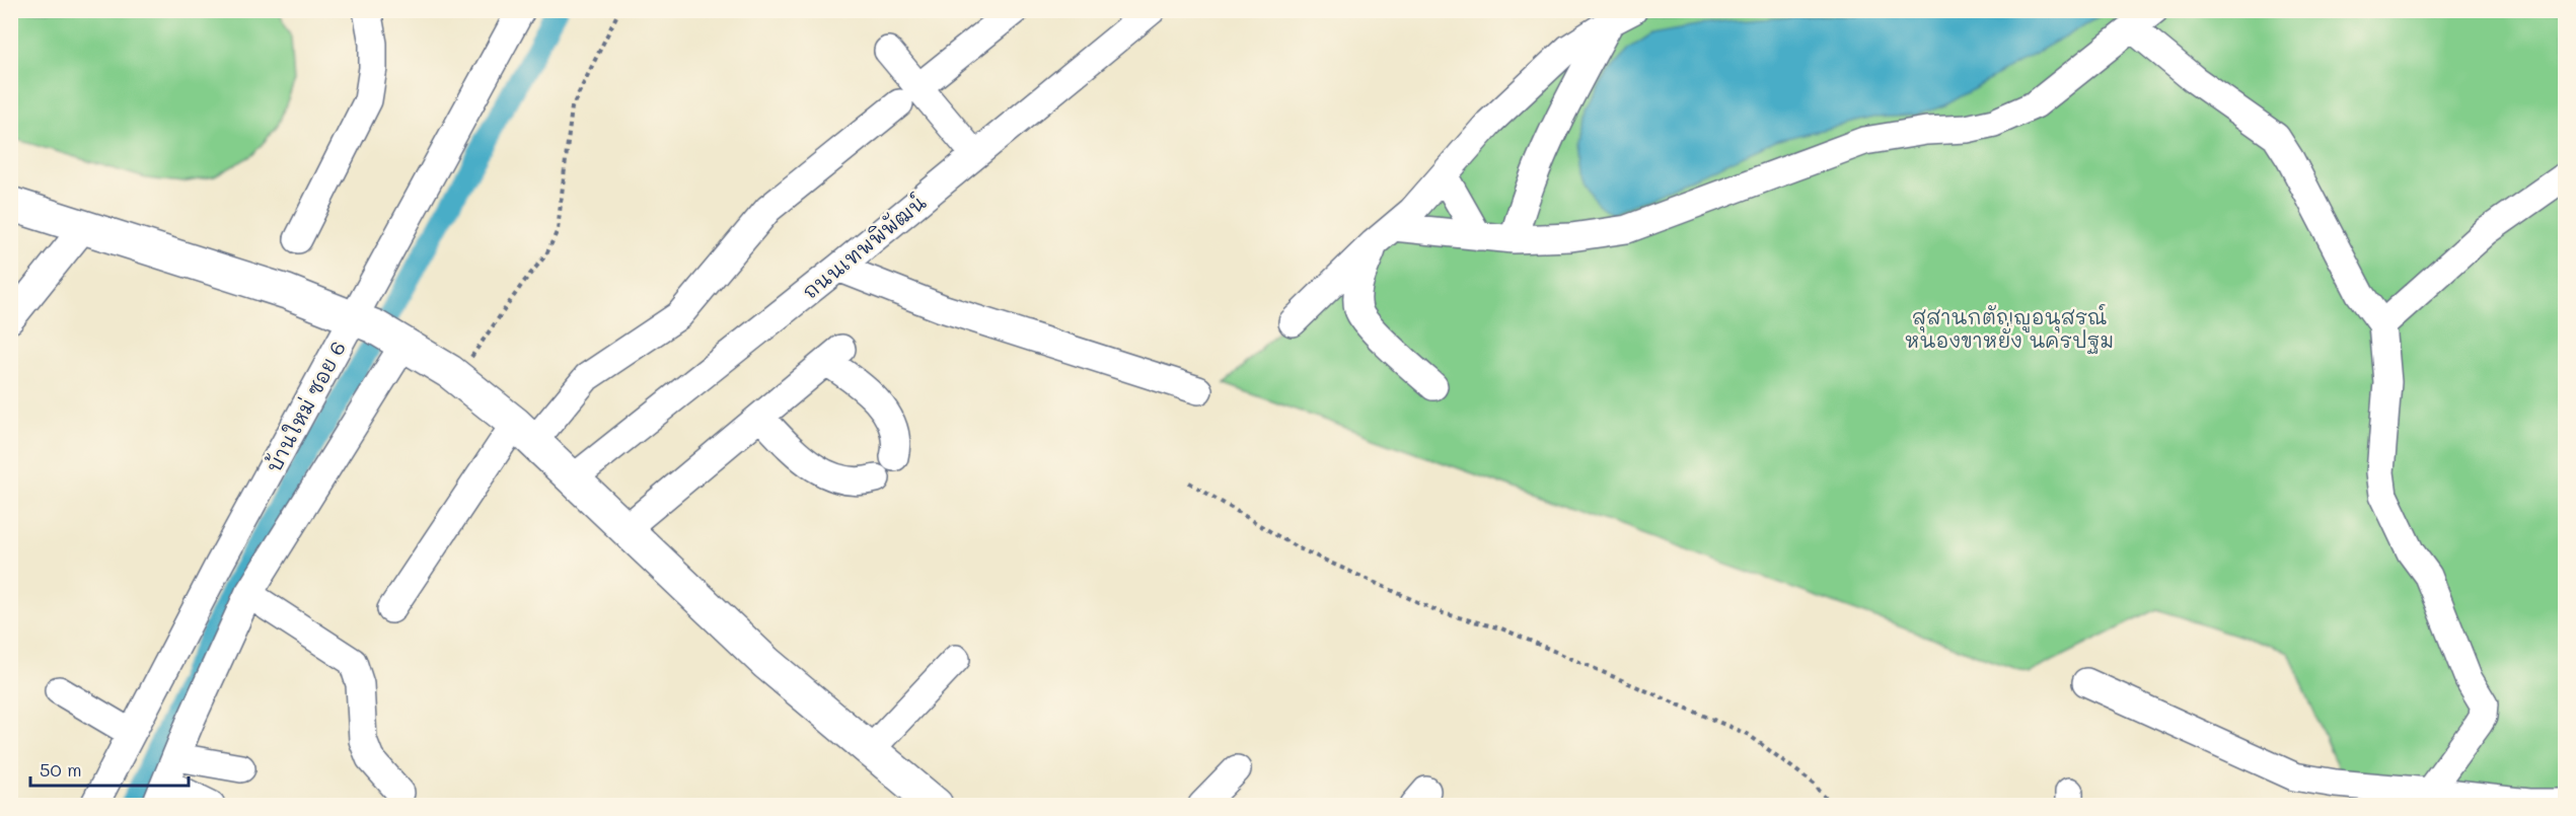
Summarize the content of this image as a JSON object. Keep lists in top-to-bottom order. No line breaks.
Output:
{"streets":{"street":["ถนนเทพพิพัฒน์","บ้านใหม่ ซอย 6"]},"parks":["สุสานกตัญญูอนุสรณ์ หนองขาหยั่ง นครปฐม"],"scale_bar":"50 m"}
